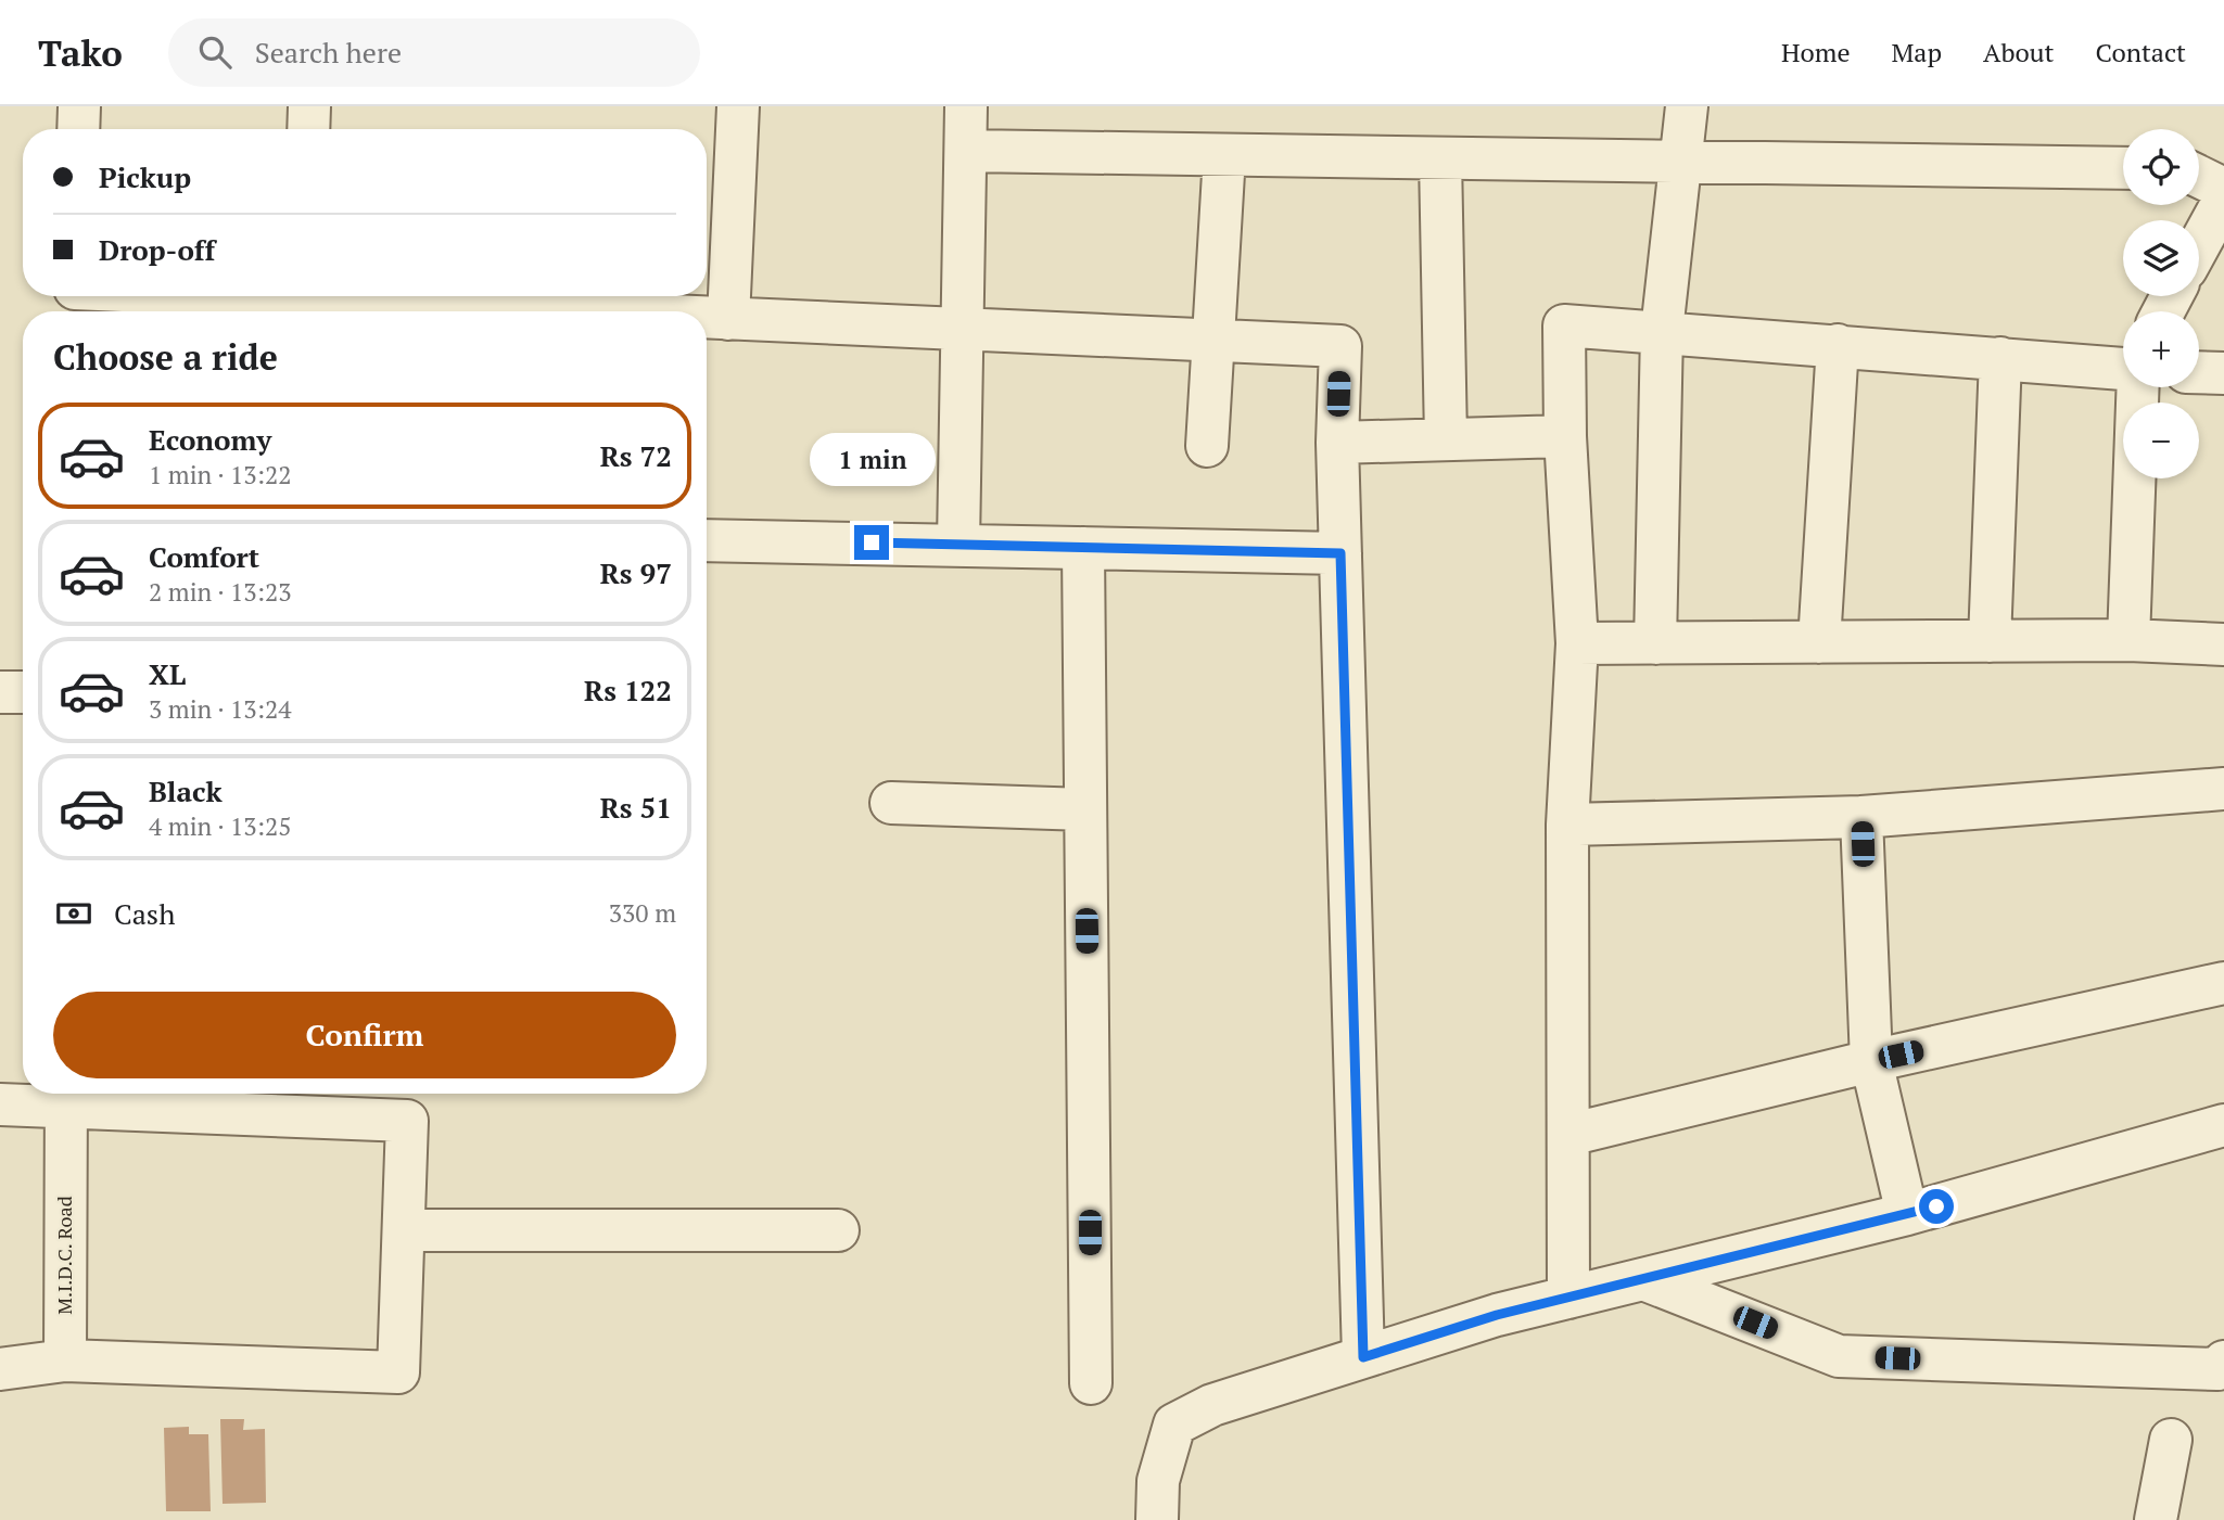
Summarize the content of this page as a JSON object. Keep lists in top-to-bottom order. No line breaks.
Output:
{"streets":{"street":["M.I.D.C. Road"]},"page":{"header":"Tako","search":"Search here","nav":["Home","Map","About","Contact"],"map_buttons":["+","−"],"banner":["Pickup","Drop-off"],"heading":"Choose a ride","list":[{"name":"Economy","note":"1 min · 13:22","value":"Rs 72"},{"name":"Comfort","note":"2 min · 13:23","value":"Rs 97"},{"name":"XL","note":"3 min · 13:24","value":"Rs 122"},{"name":"Black","note":"4 min · 13:25","value":"Rs 51"}],"bubble":"1 min","pay":["Cash","330 m"],"buttons":"Confirm"}}
